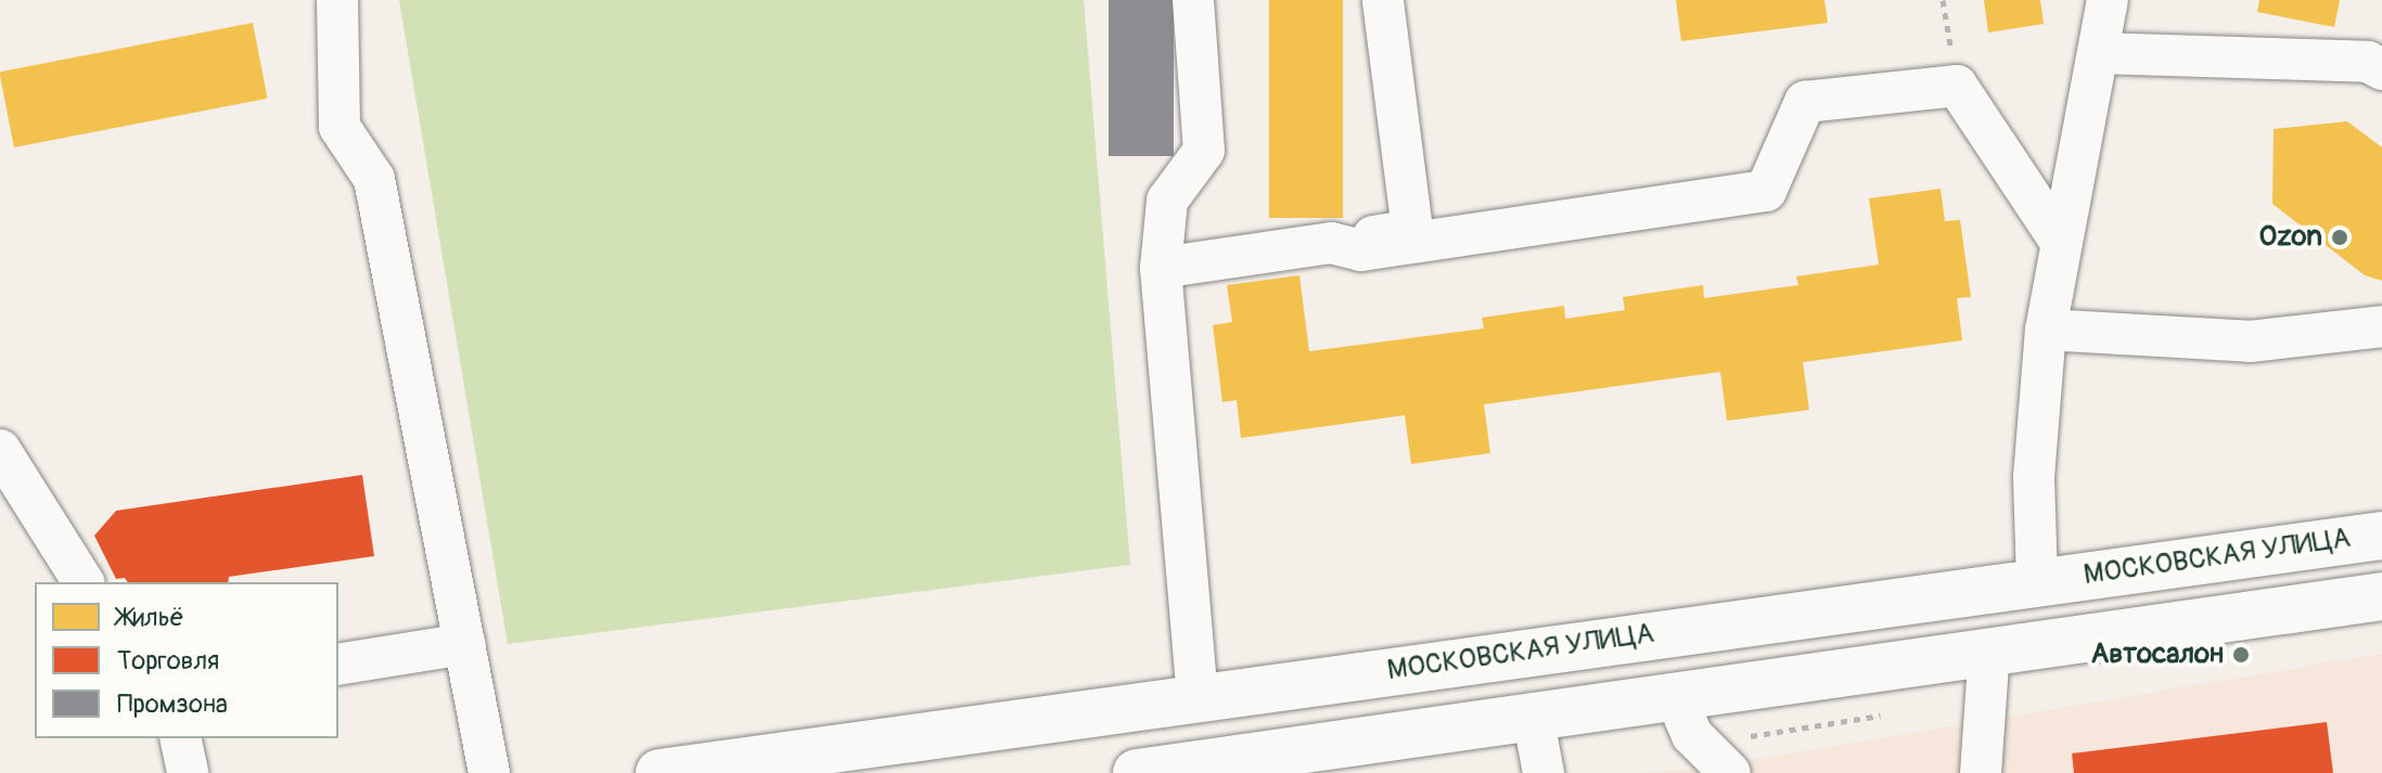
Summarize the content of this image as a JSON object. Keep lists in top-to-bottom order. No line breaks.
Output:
{"streets":{"main road":["МОСКОВСКАЯ УЛИЦА"]},"places":["Ozon","Автосалон"],"legend":["Жильё","Торговля","Промзона"]}
